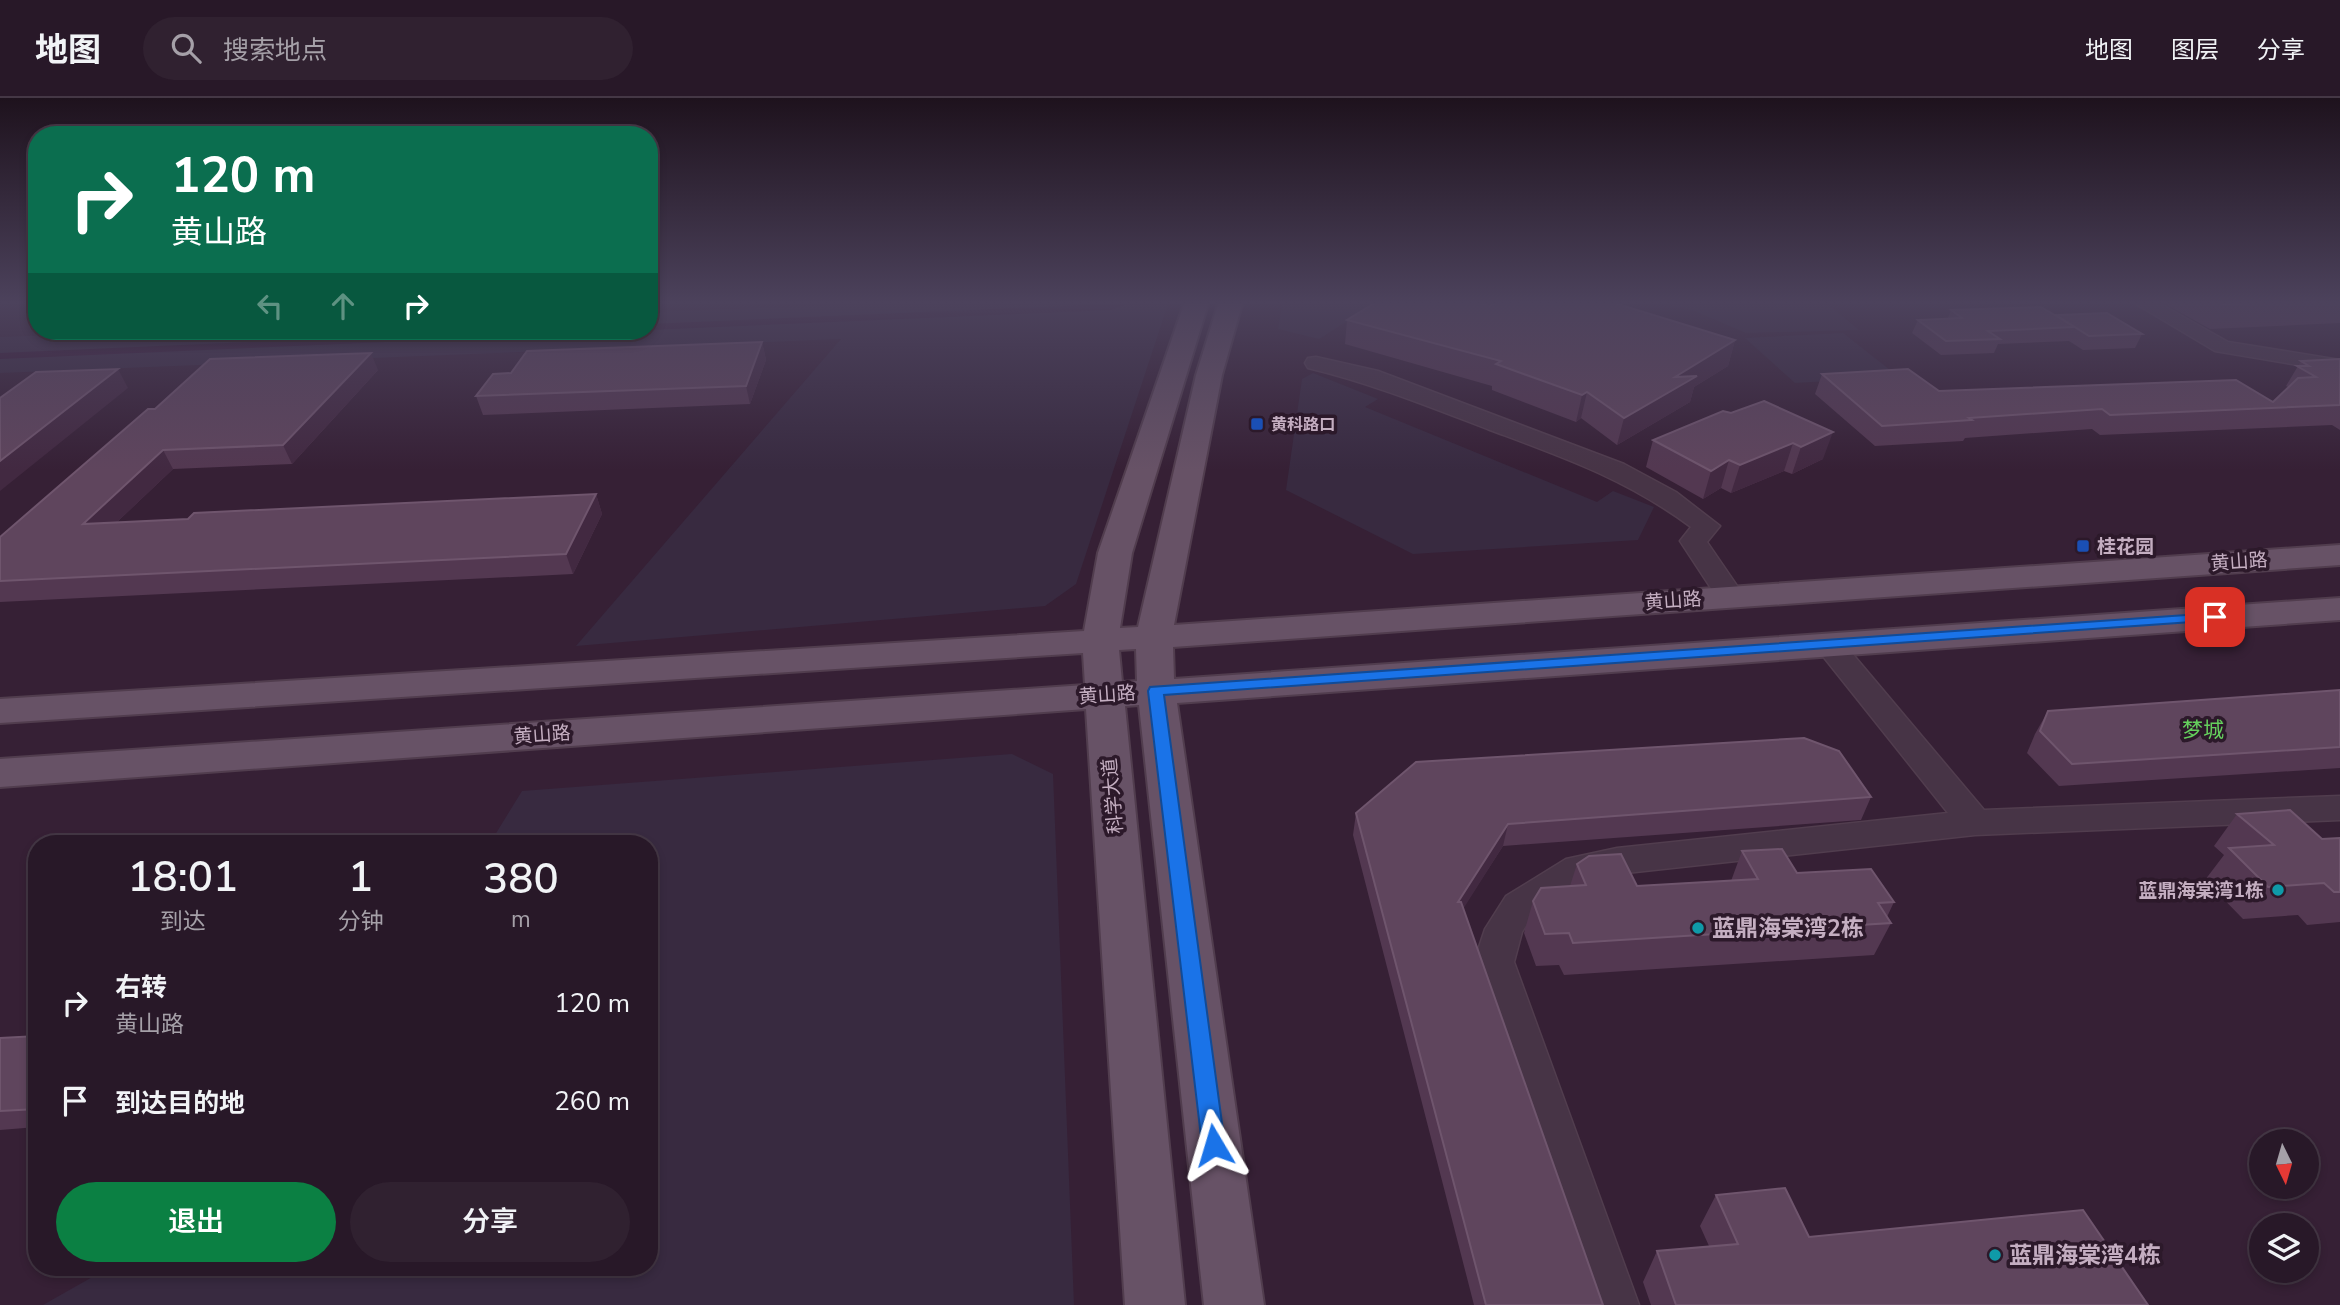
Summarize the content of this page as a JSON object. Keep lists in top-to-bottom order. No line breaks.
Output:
{"streets":{"main road":["黄山路","科学大道"]},"crossings":[["黄山路","科学大道"]],"districts":["梦城"],"places":{"transit":["黄科路口","桂花园"],"other":["蓝鼎海棠湾1栋","蓝鼎海棠湾2栋","蓝鼎海棠湾4栋"]},"north":"bottom","page":{"header":"地图","search":"搜索地点","nav":["地图","图层","分享"],"turn":["120 m","黄山路"],"eta":["18:01","到达","1","分钟","380","m"],"list":[{"name":"右转","note":"黄山路","value":"120 m"},{"name":"到达目的地","value":"260 m"}],"buttons":["退出","分享"]}}
